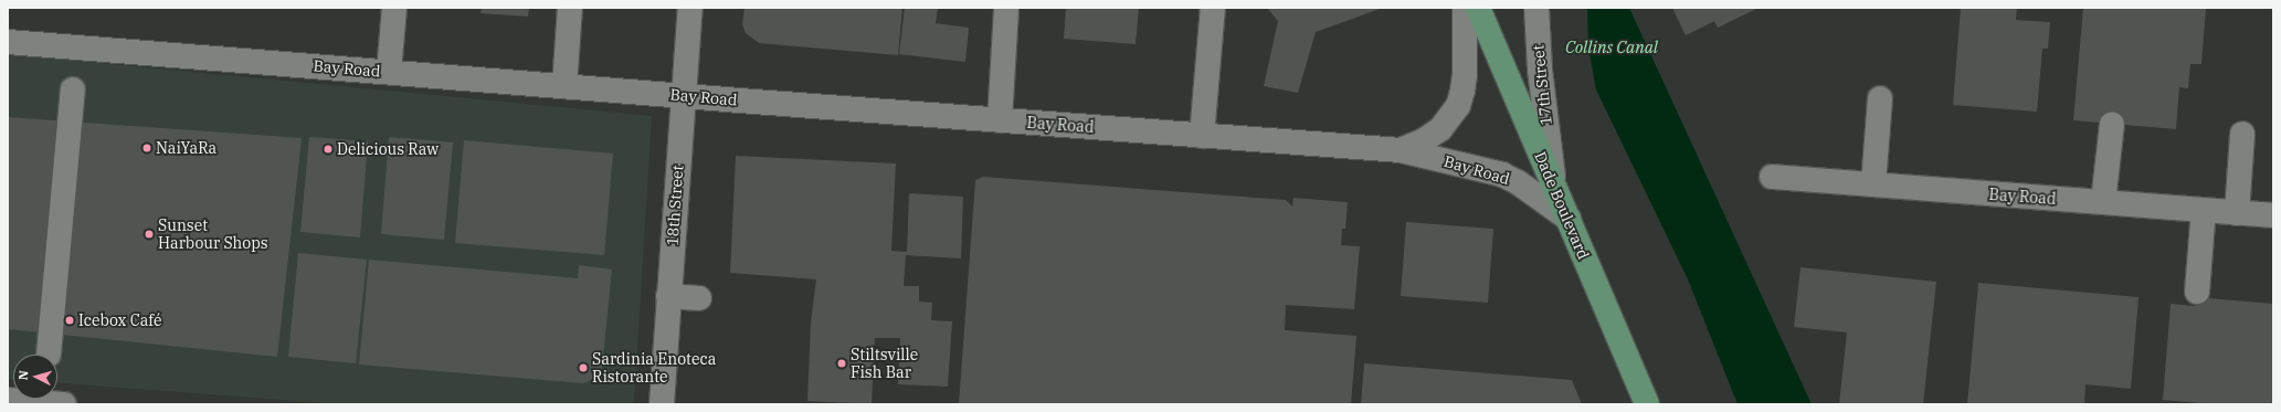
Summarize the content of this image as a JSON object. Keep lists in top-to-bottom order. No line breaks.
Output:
{"streets":{"main road":["Dade Boulevard"],"street":["Bay Road","17th Street","18th Street"]},"crossings":[["Bay Road","18th Street"],["Bay Road","Dade Boulevard"],["17th Street","Dade Boulevard"]],"water":["Collins Canal"],"places":["NaiYaRa","Delicious Raw","Sunset Harbour Shops","Icebox Café","Stiltsville Fish Bar","Sardinia Enoteca Ristorante"],"north":"left"}
